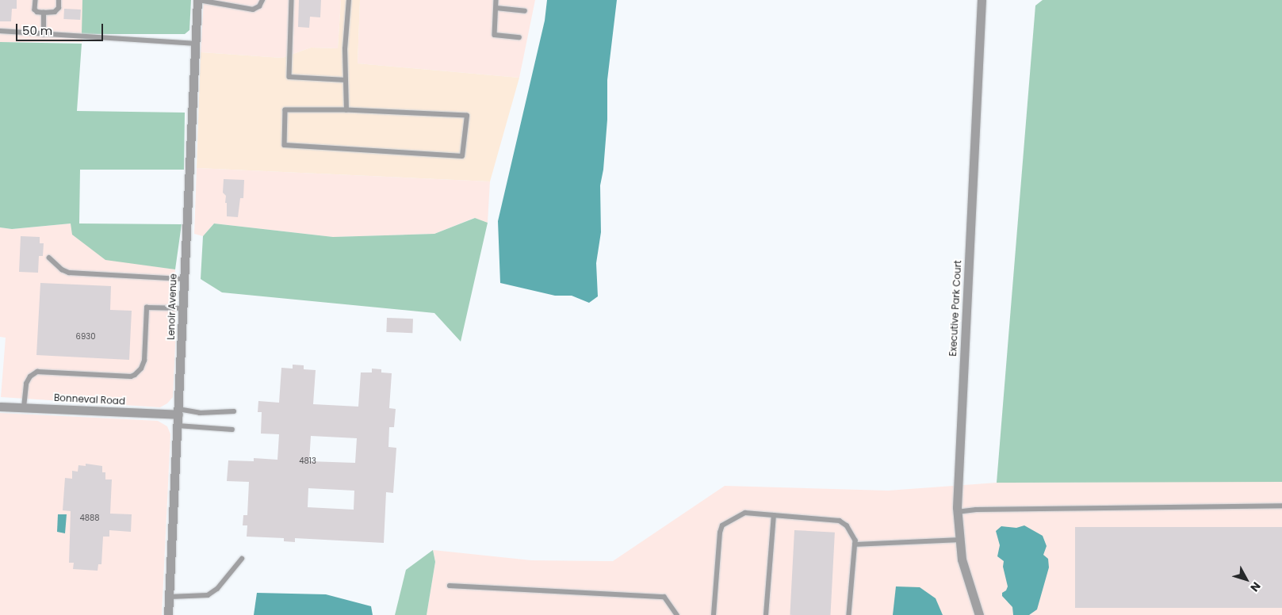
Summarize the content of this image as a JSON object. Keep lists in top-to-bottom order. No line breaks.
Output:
{"streets":{"street":["Lenoir Avenue","Executive Park Court","Bonneval Road"]},"crossings":[["Lenoir Avenue","Bonneval Road"]],"house_numbers":["6930","4813","4888"],"scale_bar":"50 m","north":"bottom right"}
